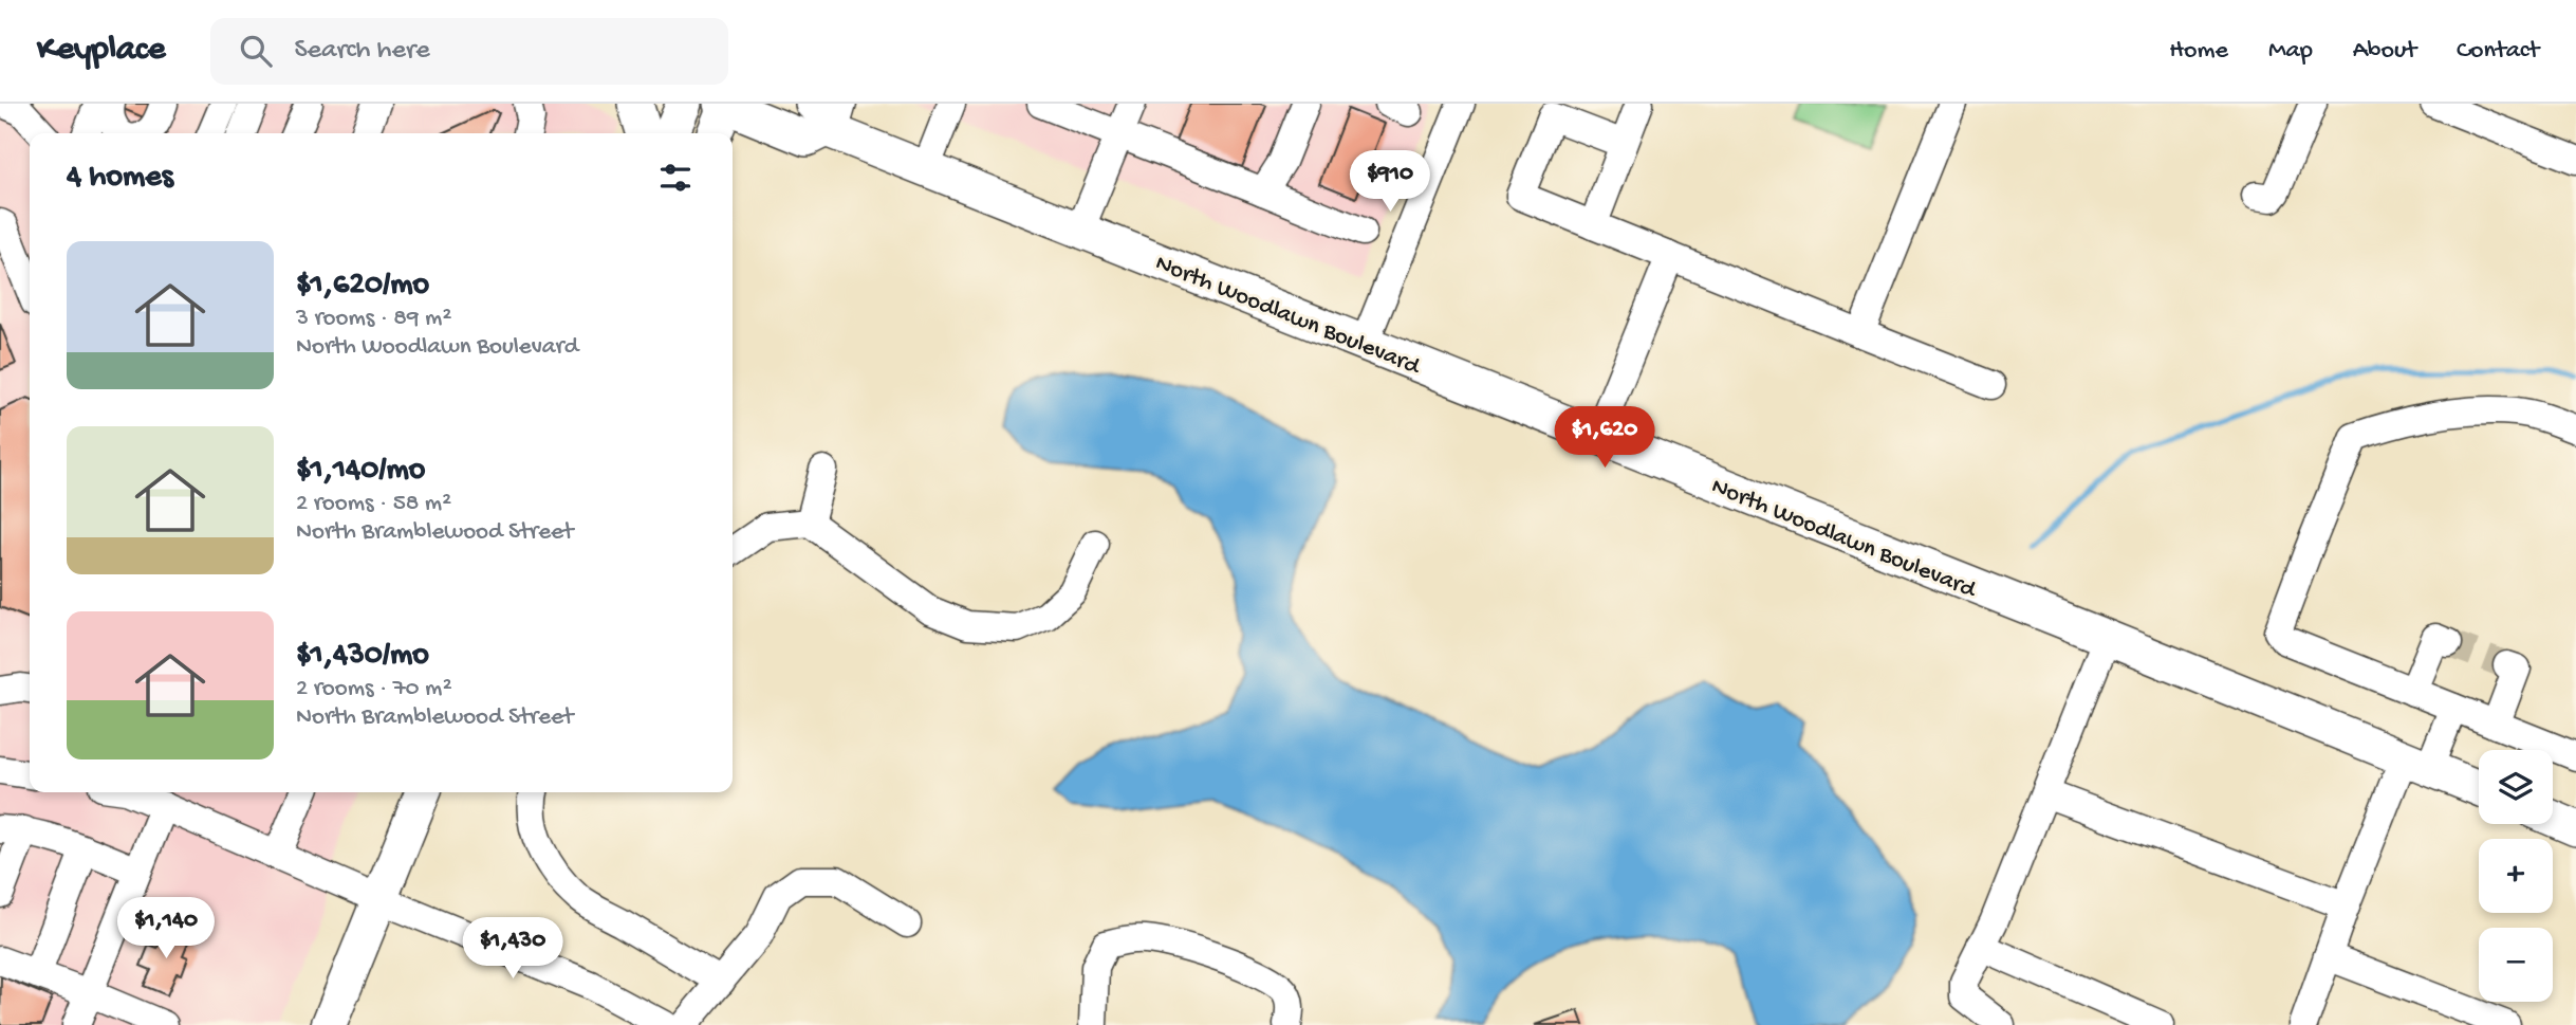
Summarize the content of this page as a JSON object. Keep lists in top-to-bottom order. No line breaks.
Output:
{"streets":{"main road":["North Woodlawn Boulevard"]},"page":{"header":"Keyplace","search":"Search here","nav":["Home","Map","About","Contact"],"heading":"4 homes","price":["$910","$1,620","$1,140","$1,430"],"list":[{"name":"$1,620/mo","note":"3 rooms · 89 m² · North Woodlawn Boulevard"},{"name":"$1,140/mo","note":"2 rooms · 58 m² · North Bramblewood Street"},{"name":"$1,430/mo","note":"2 rooms · 70 m² · North Bramblewood Street"}],"map_buttons":["+","−"]}}
